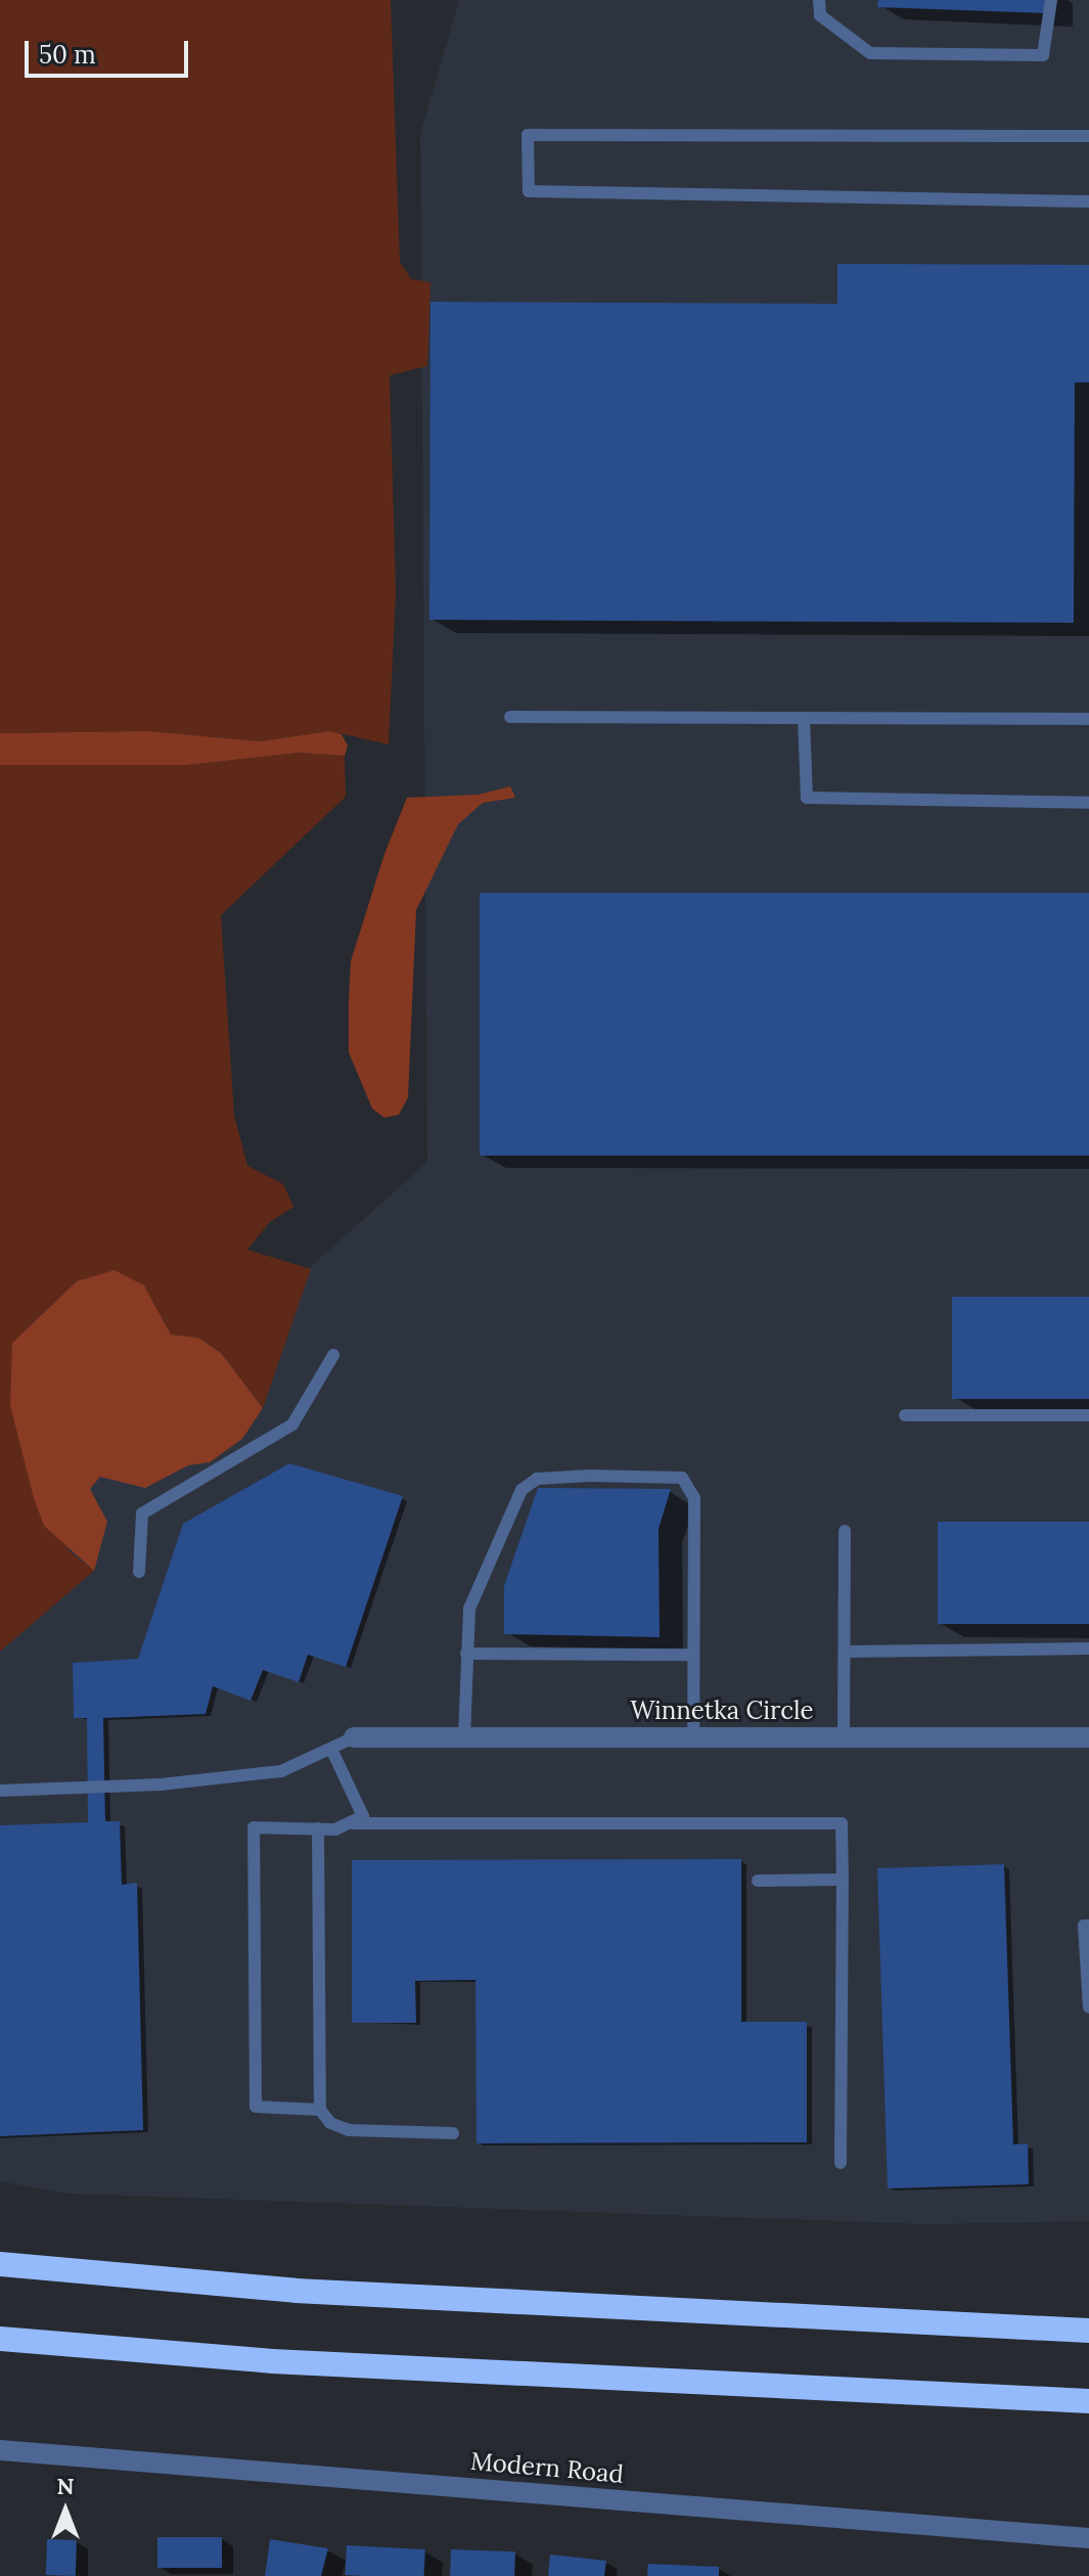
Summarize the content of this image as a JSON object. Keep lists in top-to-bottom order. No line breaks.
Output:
{"streets":{"street":["Winnetka Circle","Modern Road"]},"scale_bar":"50 m","north":"top"}
